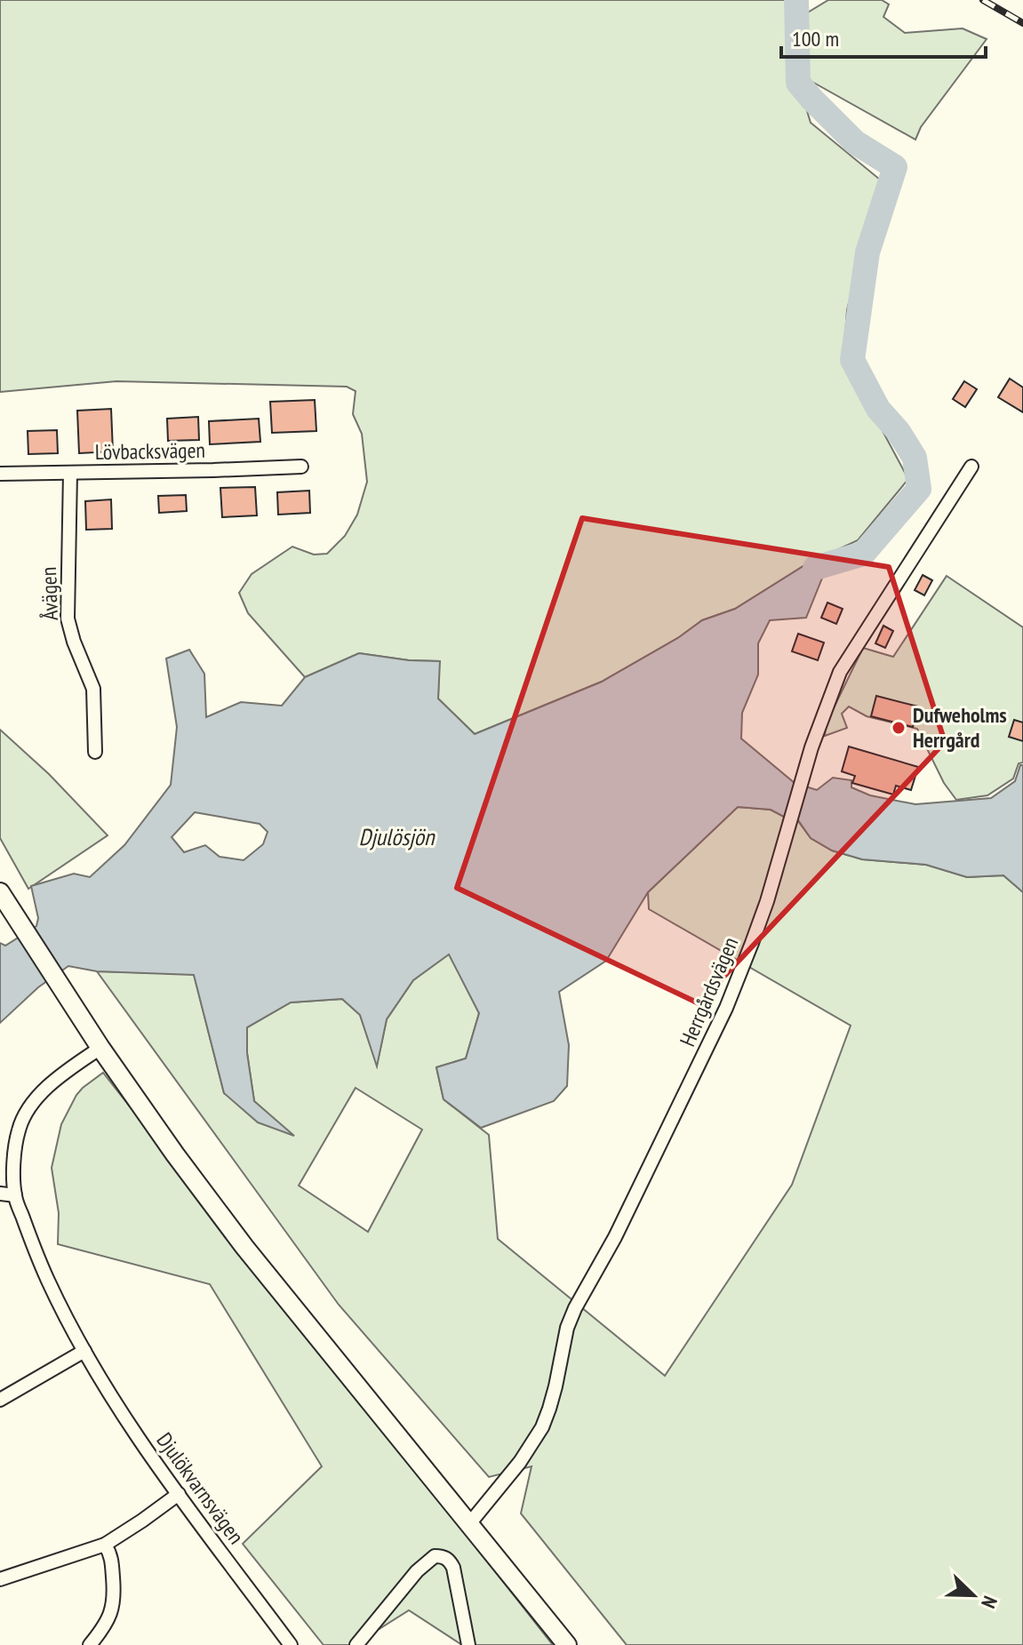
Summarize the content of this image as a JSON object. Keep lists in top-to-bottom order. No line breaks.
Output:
{"streets":{"street":["Lövbacksvägen","Åvägen","Herrgårdsvägen","Djulökvarnsvägen"]},"crossings":[["Lövbacksvägen","Åvägen"]],"water":["Djulösjön"],"places":["Dufweholms Herrgård"],"scale_bar":"100 m","north":"bottom right"}
